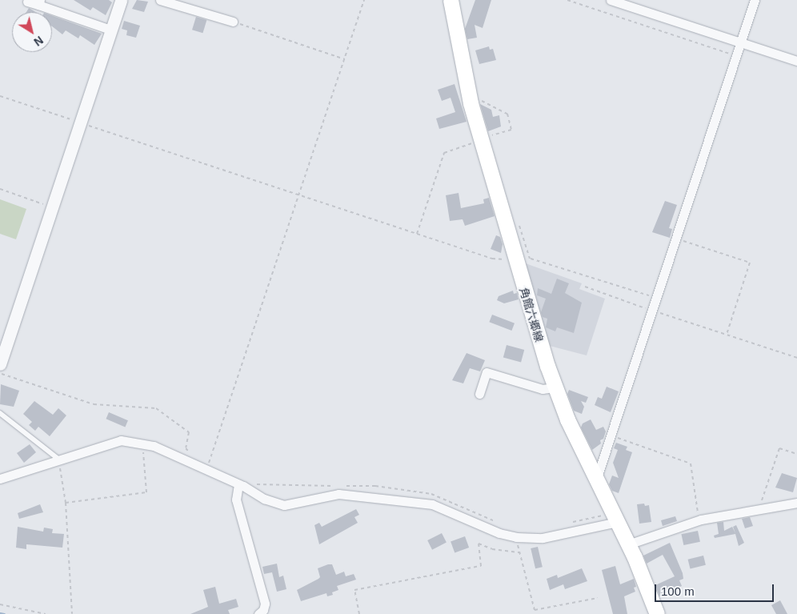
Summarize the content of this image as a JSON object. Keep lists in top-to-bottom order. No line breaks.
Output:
{"streets":{"main road":["角館六郷線"]},"scale_bar":"100 m","north":"bottom right"}
